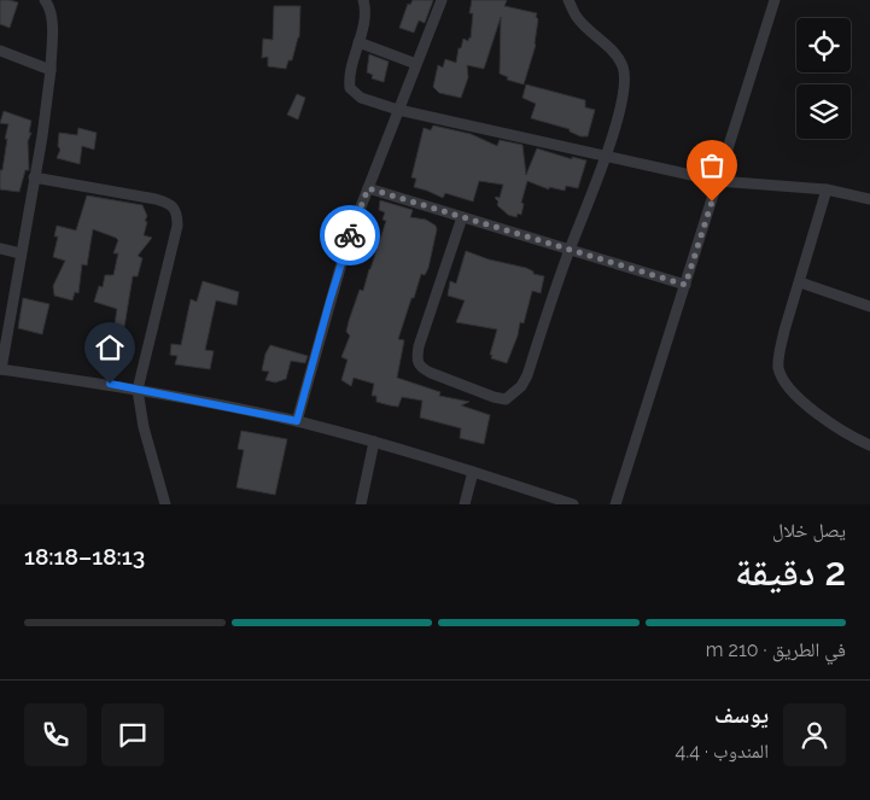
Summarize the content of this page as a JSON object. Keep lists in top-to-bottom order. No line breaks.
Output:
{"page":{"heading":["2 دقيقة","يصل خلال","18:13–18:18"],"panel":["يوسف","المندوب · 4.4"],"bar":"في الطريق · 210 m"}}
